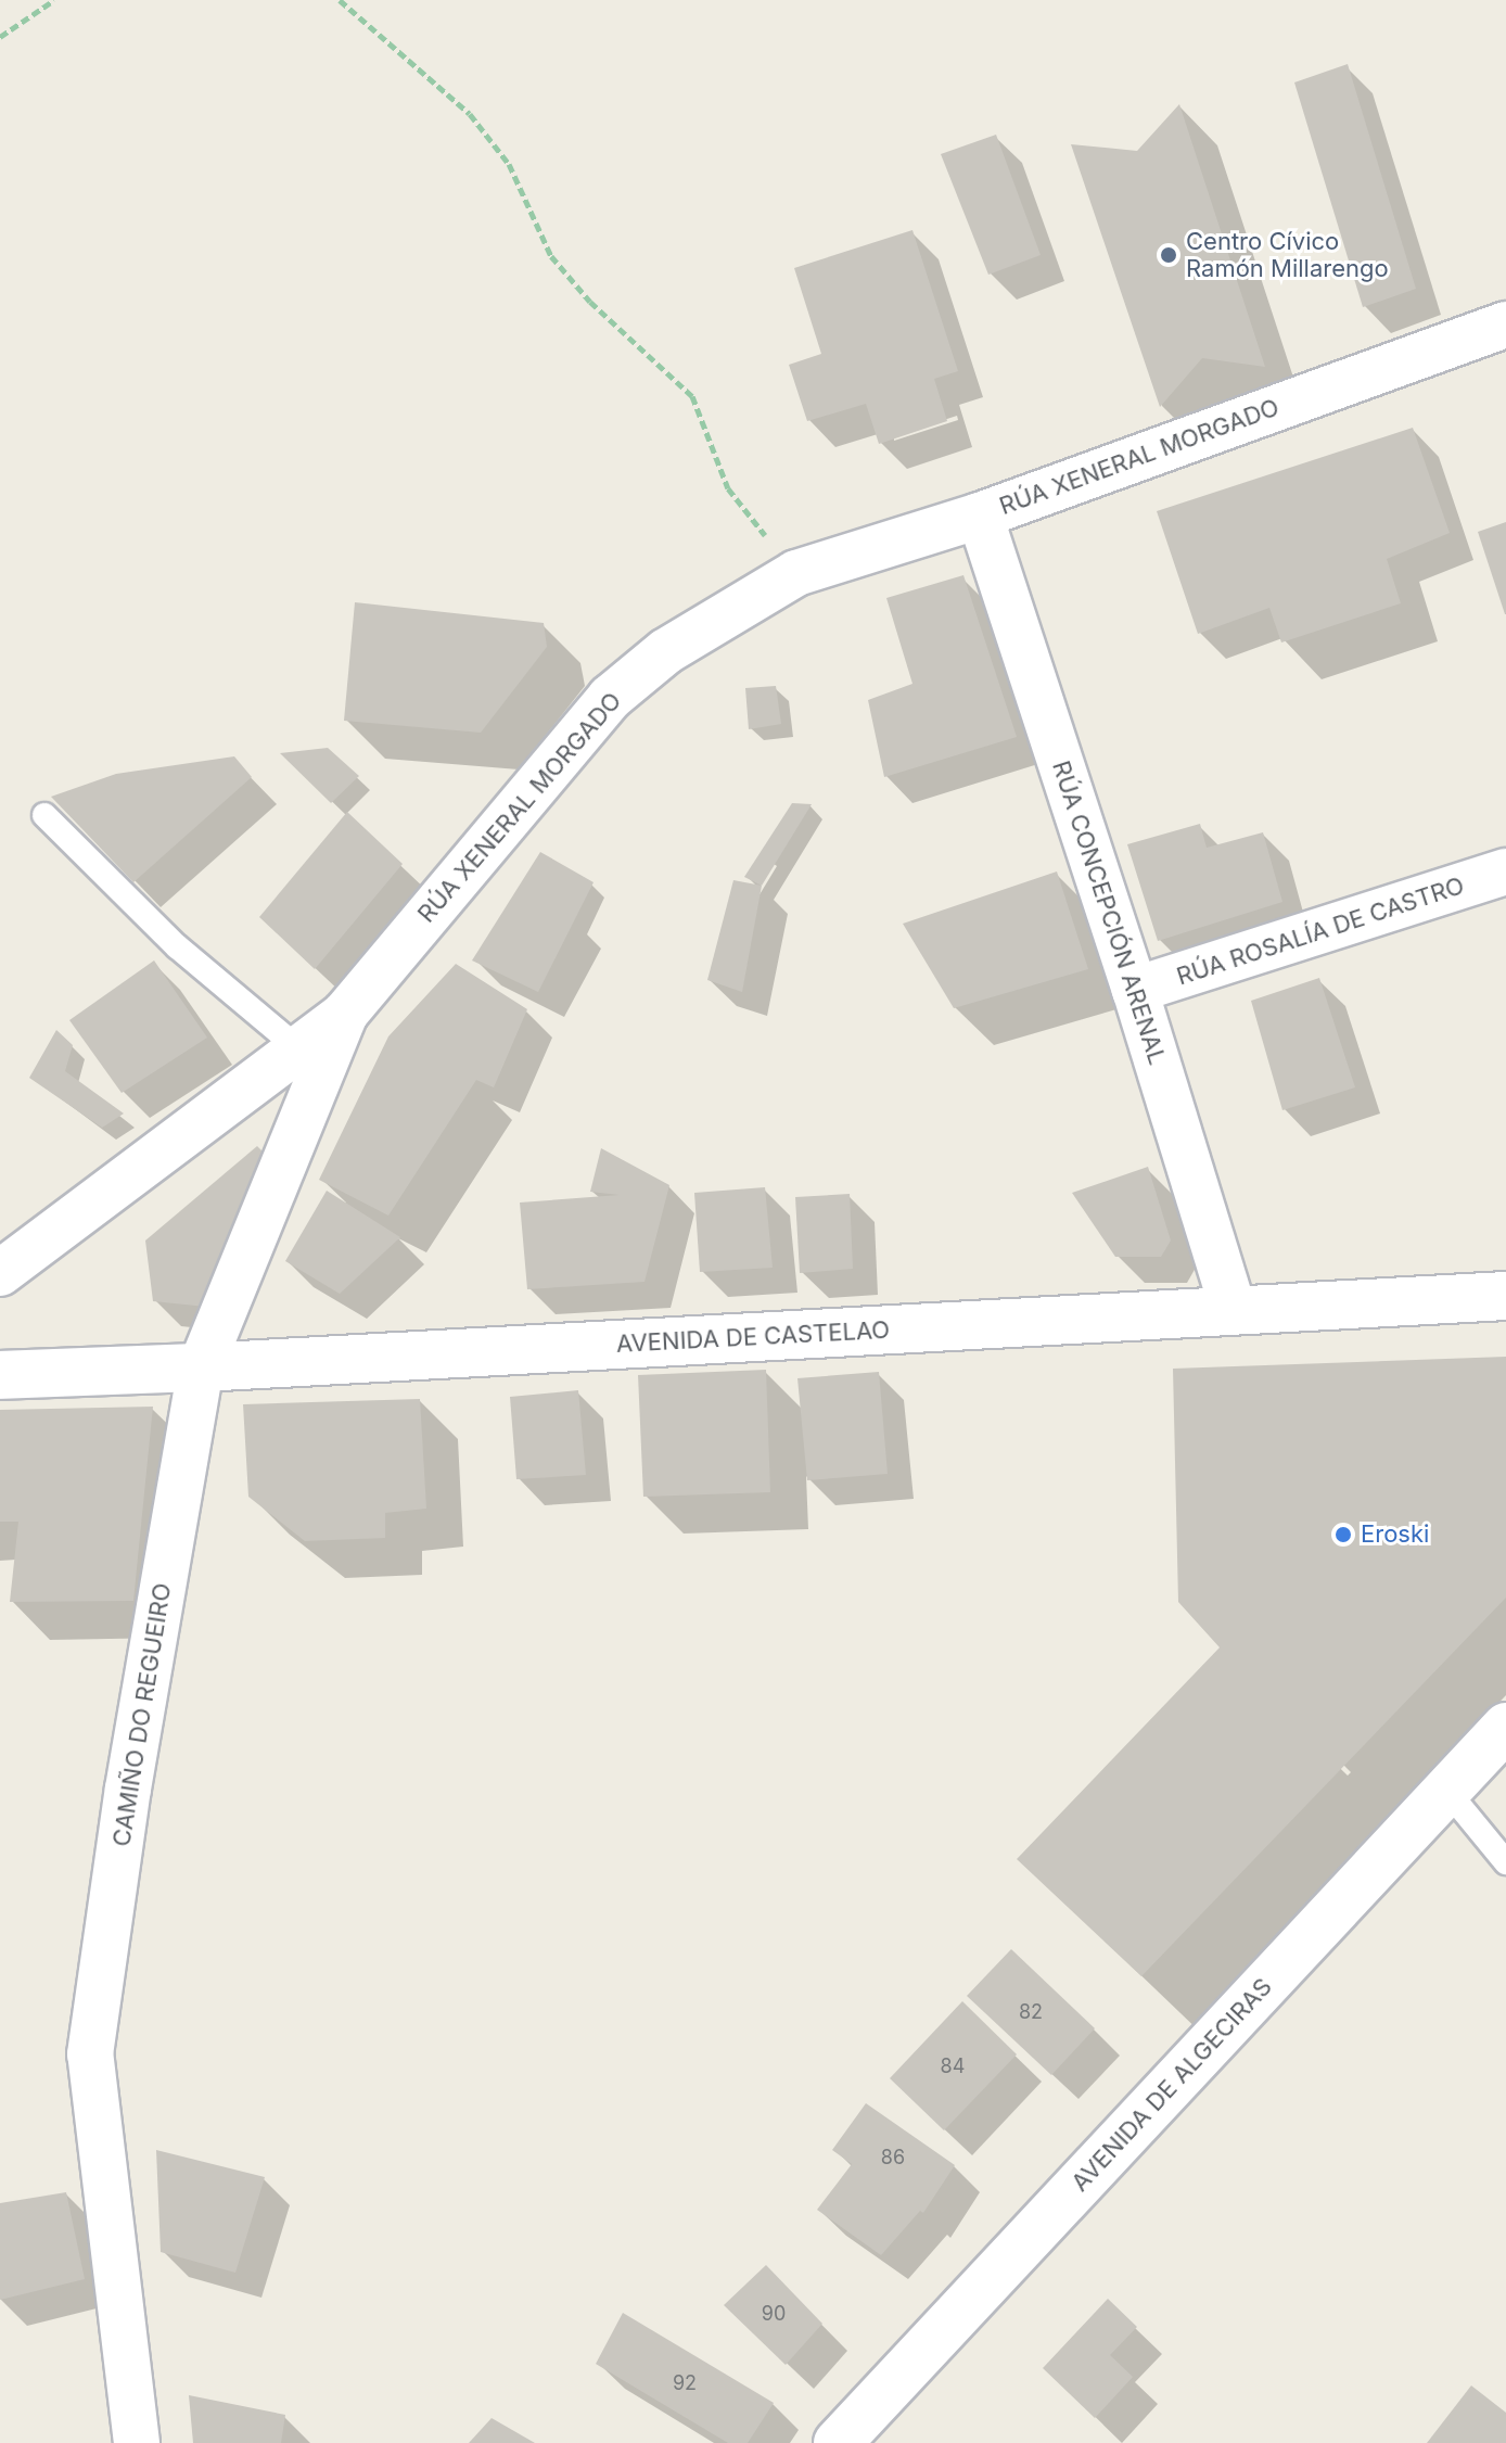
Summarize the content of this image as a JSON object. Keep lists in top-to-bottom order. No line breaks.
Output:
{"streets":{"street":["RÚA XENERAL MORGADO","RÚA CONCEPCIÓN ARENAL","RÚA ROSALÍA DE CASTRO","AVENIDA DE CASTELAO","CAMIÑO DO REGUEIRO","AVENIDA DE ALGECIRAS"]},"crossings":[["RÚA XENERAL MORGADO","RÚA CONCEPCIÓN ARENAL"],["RÚA XENERAL MORGADO","CAMIÑO DO REGUEIRO"],["RÚA CONCEPCIÓN ARENAL","RÚA ROSALÍA DE CASTRO"],["RÚA CONCEPCIÓN ARENAL","AVENIDA DE CASTELAO"],["AVENIDA DE CASTELAO","CAMIÑO DO REGUEIRO"]],"places":["Centro Cívico Ramón Millarengo","Eroski"],"house_numbers":["82","84","86","90","92"]}
